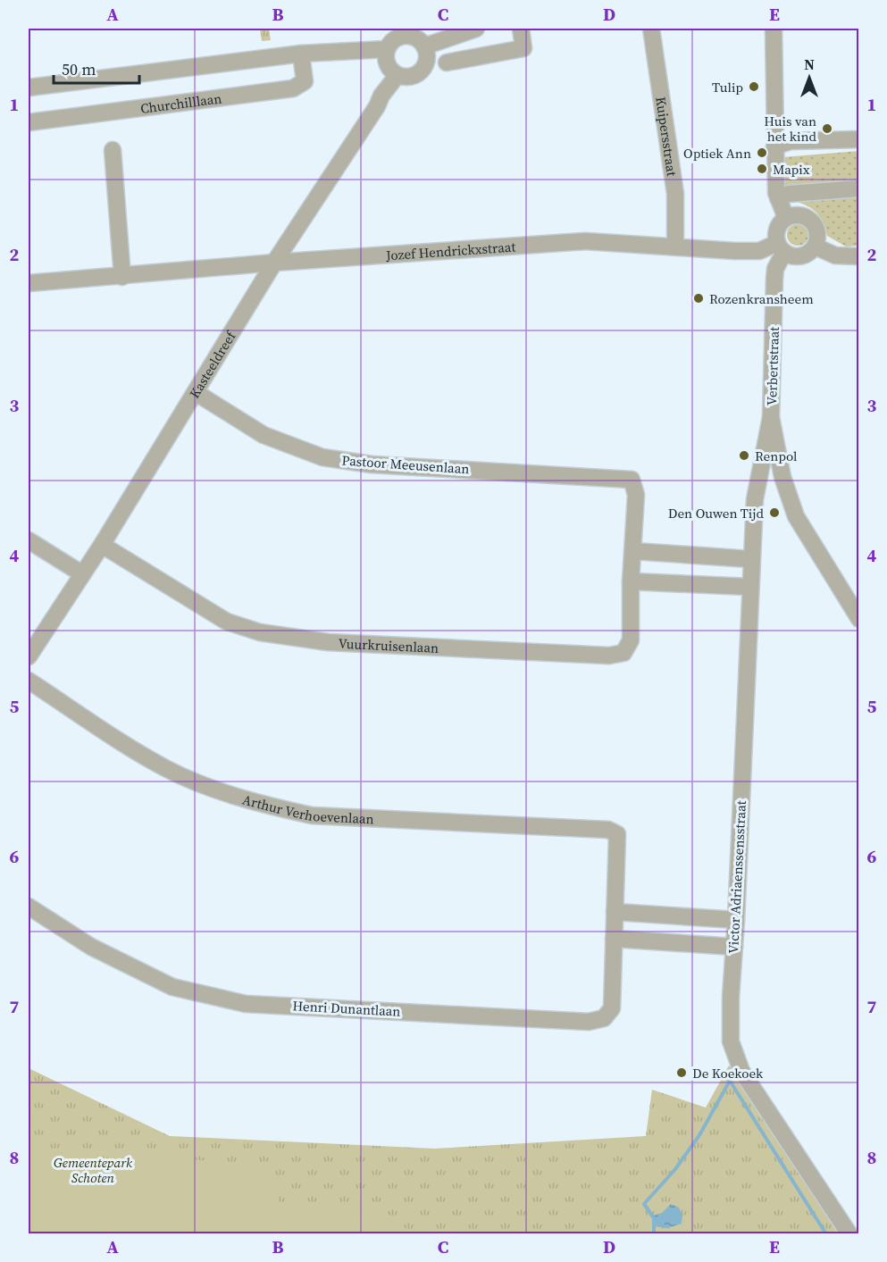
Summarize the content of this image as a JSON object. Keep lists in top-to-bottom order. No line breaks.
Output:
{"streets":{"street":["Churchilllaan","Kuipersstraat","Jozef Hendrickxstraat","Kasteeldreef","Verbertstraat","Pastoor Meeusenlaan","Vuurkruisenlaan","Arthur Verhoevenlaan","Victor Adriaenssensstraat","Henri Dunantlaan"]},"crossings":[["Kuipersstraat","Jozef Hendrickxstraat"],["Jozef Hendrickxstraat","Kasteeldreef"],["Jozef Hendrickxstraat","Verbertstraat"],["Kasteeldreef","Pastoor Meeusenlaan"],["Kasteeldreef","Vuurkruisenlaan"],["Verbertstraat","Victor Adriaenssensstraat"],["Pastoor Meeusenlaan","Vuurkruisenlaan"],["Arthur Verhoevenlaan","Henri Dunantlaan"]],"parks":["Gemeentepark Schoten"],"places":["Tulip","Huis van het kind","Optiek Ann","Mapix","Rozenkransheem","Renpol","Den Ouwen Tijd","De Koekoek"],"scale_bar":"50 m","north":"top","grid":{"columns":["A","B","C","D","E"],"rows":["1","2","3","4","5","6","7","8"]}}
